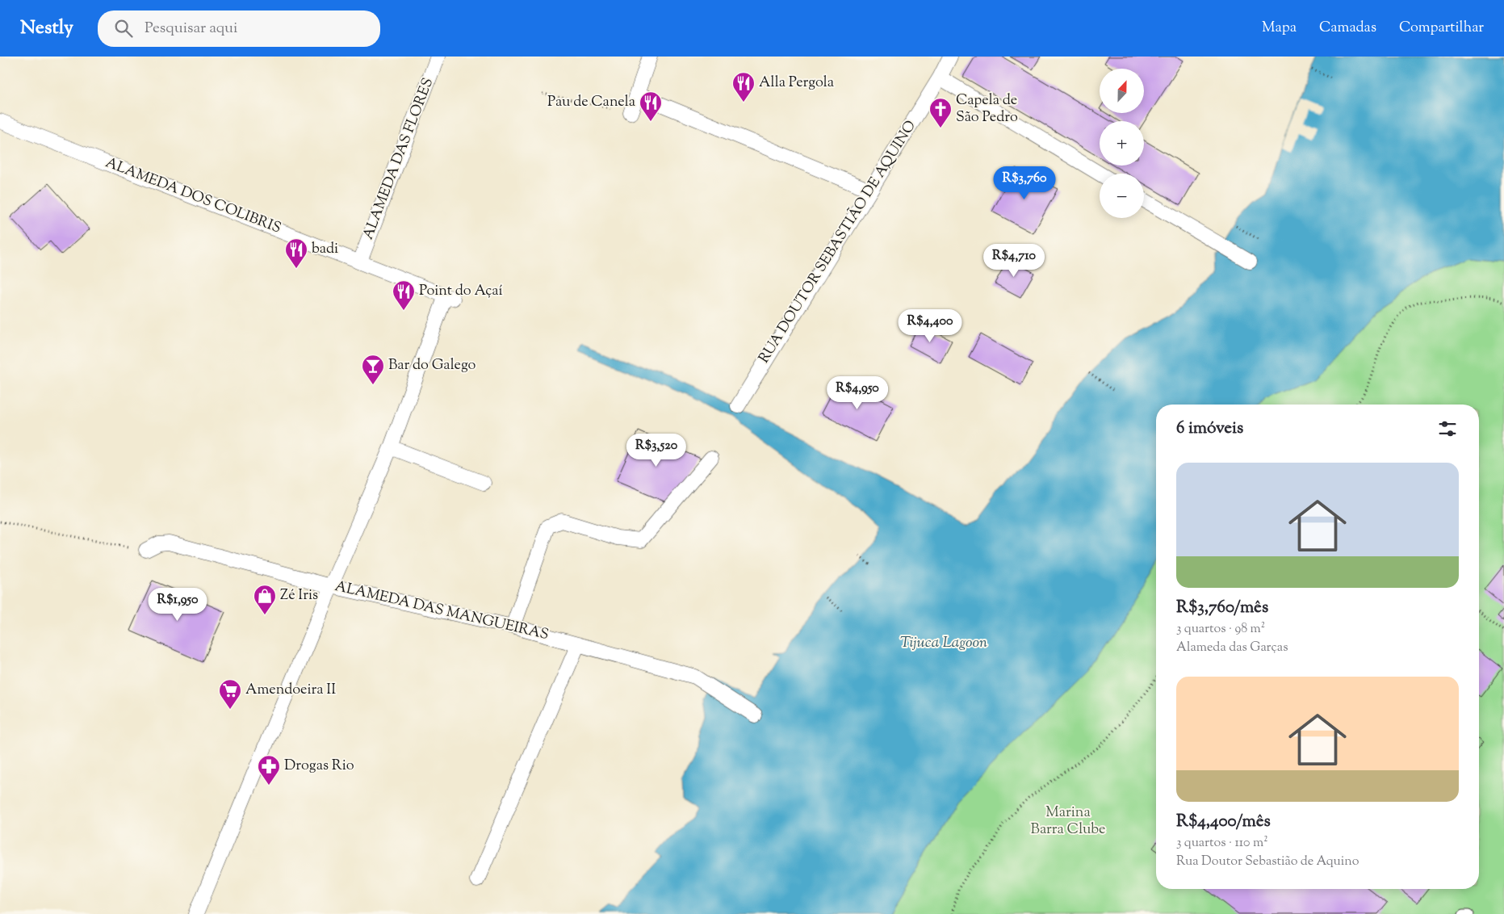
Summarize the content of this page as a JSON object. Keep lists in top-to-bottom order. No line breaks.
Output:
{"streets":{"street":["ALAMEDA DAS FLORES","ALAMEDA DOS COLIBRIS","RUA DOUTOR SEBASTIÃO DE AQUINO","ALAMEDA DAS MANGUEIRAS"]},"crossings":[["ALAMEDA DAS FLORES","ALAMEDA DOS COLIBRIS"]],"water":["Tijuca Lagoon"],"parks":["Marina Barra Clube"],"places":{"restaurant":["Alla Pergola","Pau de Canela","badi","Point do Açaí"],"church":["Capela de São Pedro"],"bar":["Bar do Galego"],"shop":["Zé Iris"],"supermarket":["Amendoeira II"],"pharmacy":["Drogas Rio"]},"north":"top","page":{"header":"Nestly","search":"Pesquisar aqui","nav":["Mapa","Camadas","Compartilhar"],"map_buttons":["+","−"],"price":["R$3,760","R$4,710","R$4,400","R$4,950","R$3,520","R$1,950"],"heading":"6 imóveis","list":[{"name":"R$3,760/mês","note":"3 quartos · 98 m² · Alameda das Garças"},{"name":"R$4,400/mês","note":"3 quartos · 110 m² · Rua Doutor Sebastião de Aquino"}]}}
